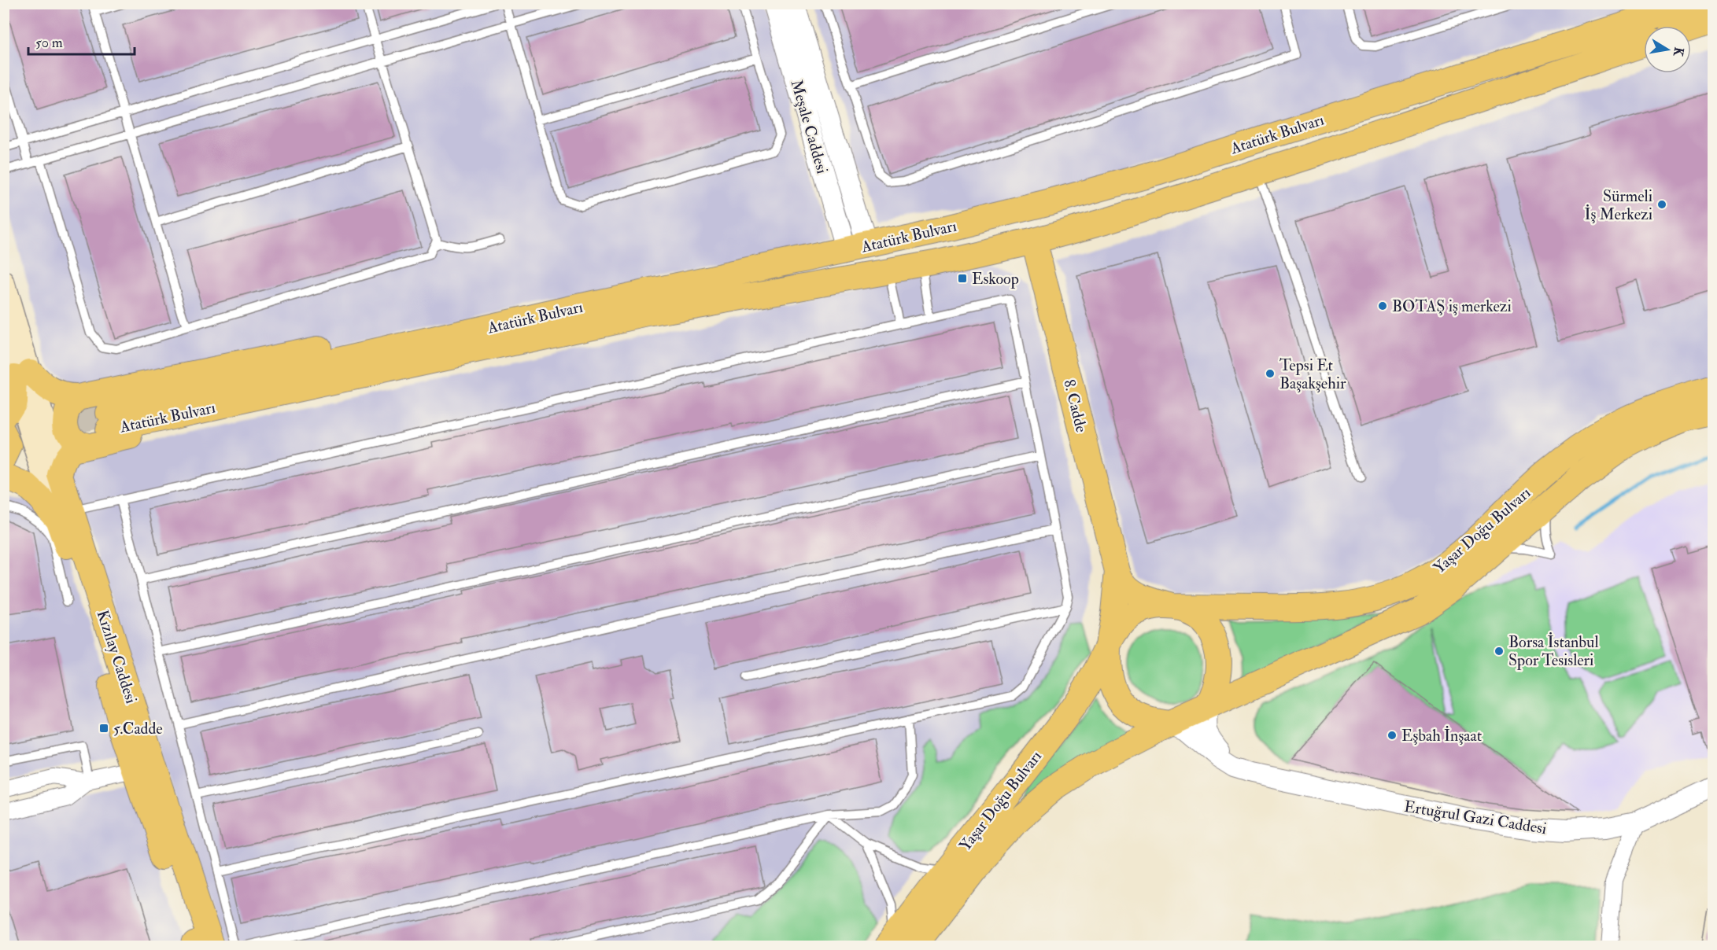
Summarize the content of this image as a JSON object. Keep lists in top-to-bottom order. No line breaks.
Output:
{"streets":{"main road":["Atatürk Bulvarı","8. Cadde","Yaşar Doğu Bulvarı","Kızılay Caddesi"],"street":["Meşale Caddesi","Ertuğrul Gazi Caddesi"]},"crossings":[["Meşale Caddesi","Atatürk Bulvarı"],["Atatürk Bulvarı","8. Cadde"],["8. Cadde","Yaşar Doğu Bulvarı"],["Yaşar Doğu Bulvarı","Ertuğrul Gazi Caddesi"]],"places":{"other":["Sürmeli İş Merkezi","BOTAŞ iş merkezi","Tepsi Et Başakşehir","Borsa İstanbul Spor Tesisleri","Eşbah İnşaat"],"transit":["Eskoop","5.Cadde"]},"scale_bar":"50 m","north":"right"}
